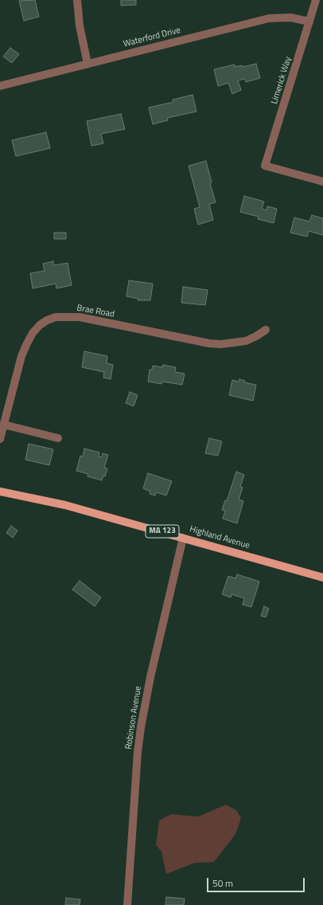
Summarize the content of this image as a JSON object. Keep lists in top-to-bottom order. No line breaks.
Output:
{"streets":{"main road":["MA 123","Highland Avenue"],"street":["Waterford Drive","Limerick Way","Brae Road","Robinson Avenue"]},"crossings":[["Waterford Drive","Limerick Way"],["Highland Avenue","Robinson Avenue"]],"scale_bar":"50 m"}
